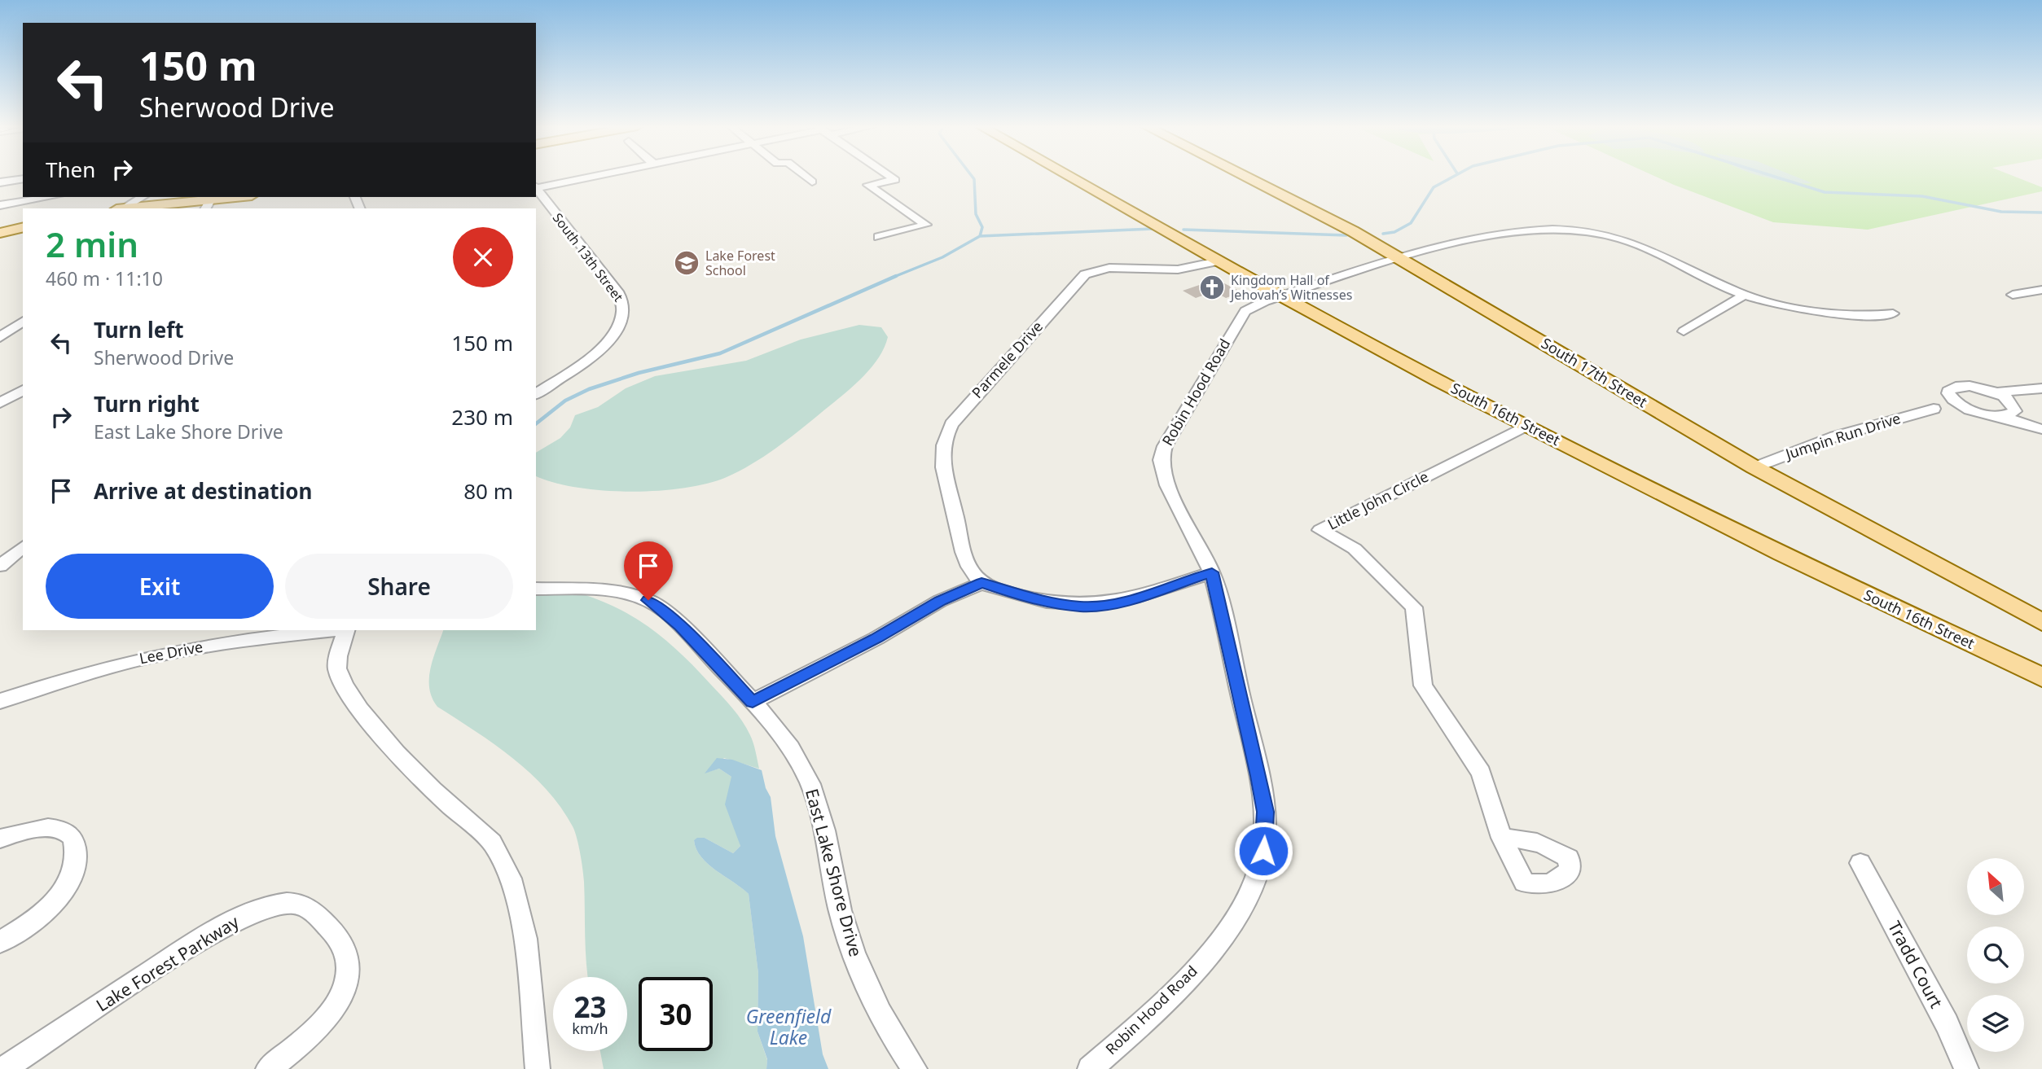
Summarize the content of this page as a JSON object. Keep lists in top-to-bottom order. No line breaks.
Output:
{"streets":{"main road":["South 17th Street","South 16th Street"],"street":["South 13th Street","Parmele Drive","Robin Hood Road","Jumpin Run Drive","Little John Circle","Lee Drive","East Lake Shore Drive","Lake Forest Parkway","Tradd Court"]},"crossings":[["Parmele Drive","South 16th Street"],["South 17th Street","Robin Hood Road"],["South 17th Street","Jumpin Run Drive"],["Robin Hood Road","South 16th Street"],["South 16th Street","Little John Circle"]],"water":["Greenfield Lake"],"places":{"school or university":["Lake Forest School"],"church":["Kingdom Hall of Jehovah’s Witnesses"]},"north":"top left","page":{"turn":["150 m","Sherwood Drive"],"then":"Then","heading":["2 min","460 m · 11:10"],"list":[{"name":"Turn left","note":"Sherwood Drive","value":"150 m"},{"name":"Turn right","note":"East Lake Shore Drive","value":"230 m"},{"name":"Arrive at destination","value":"80 m"}],"buttons":["Exit","Share"],"speed":"23 km/h","limit":"30"}}
